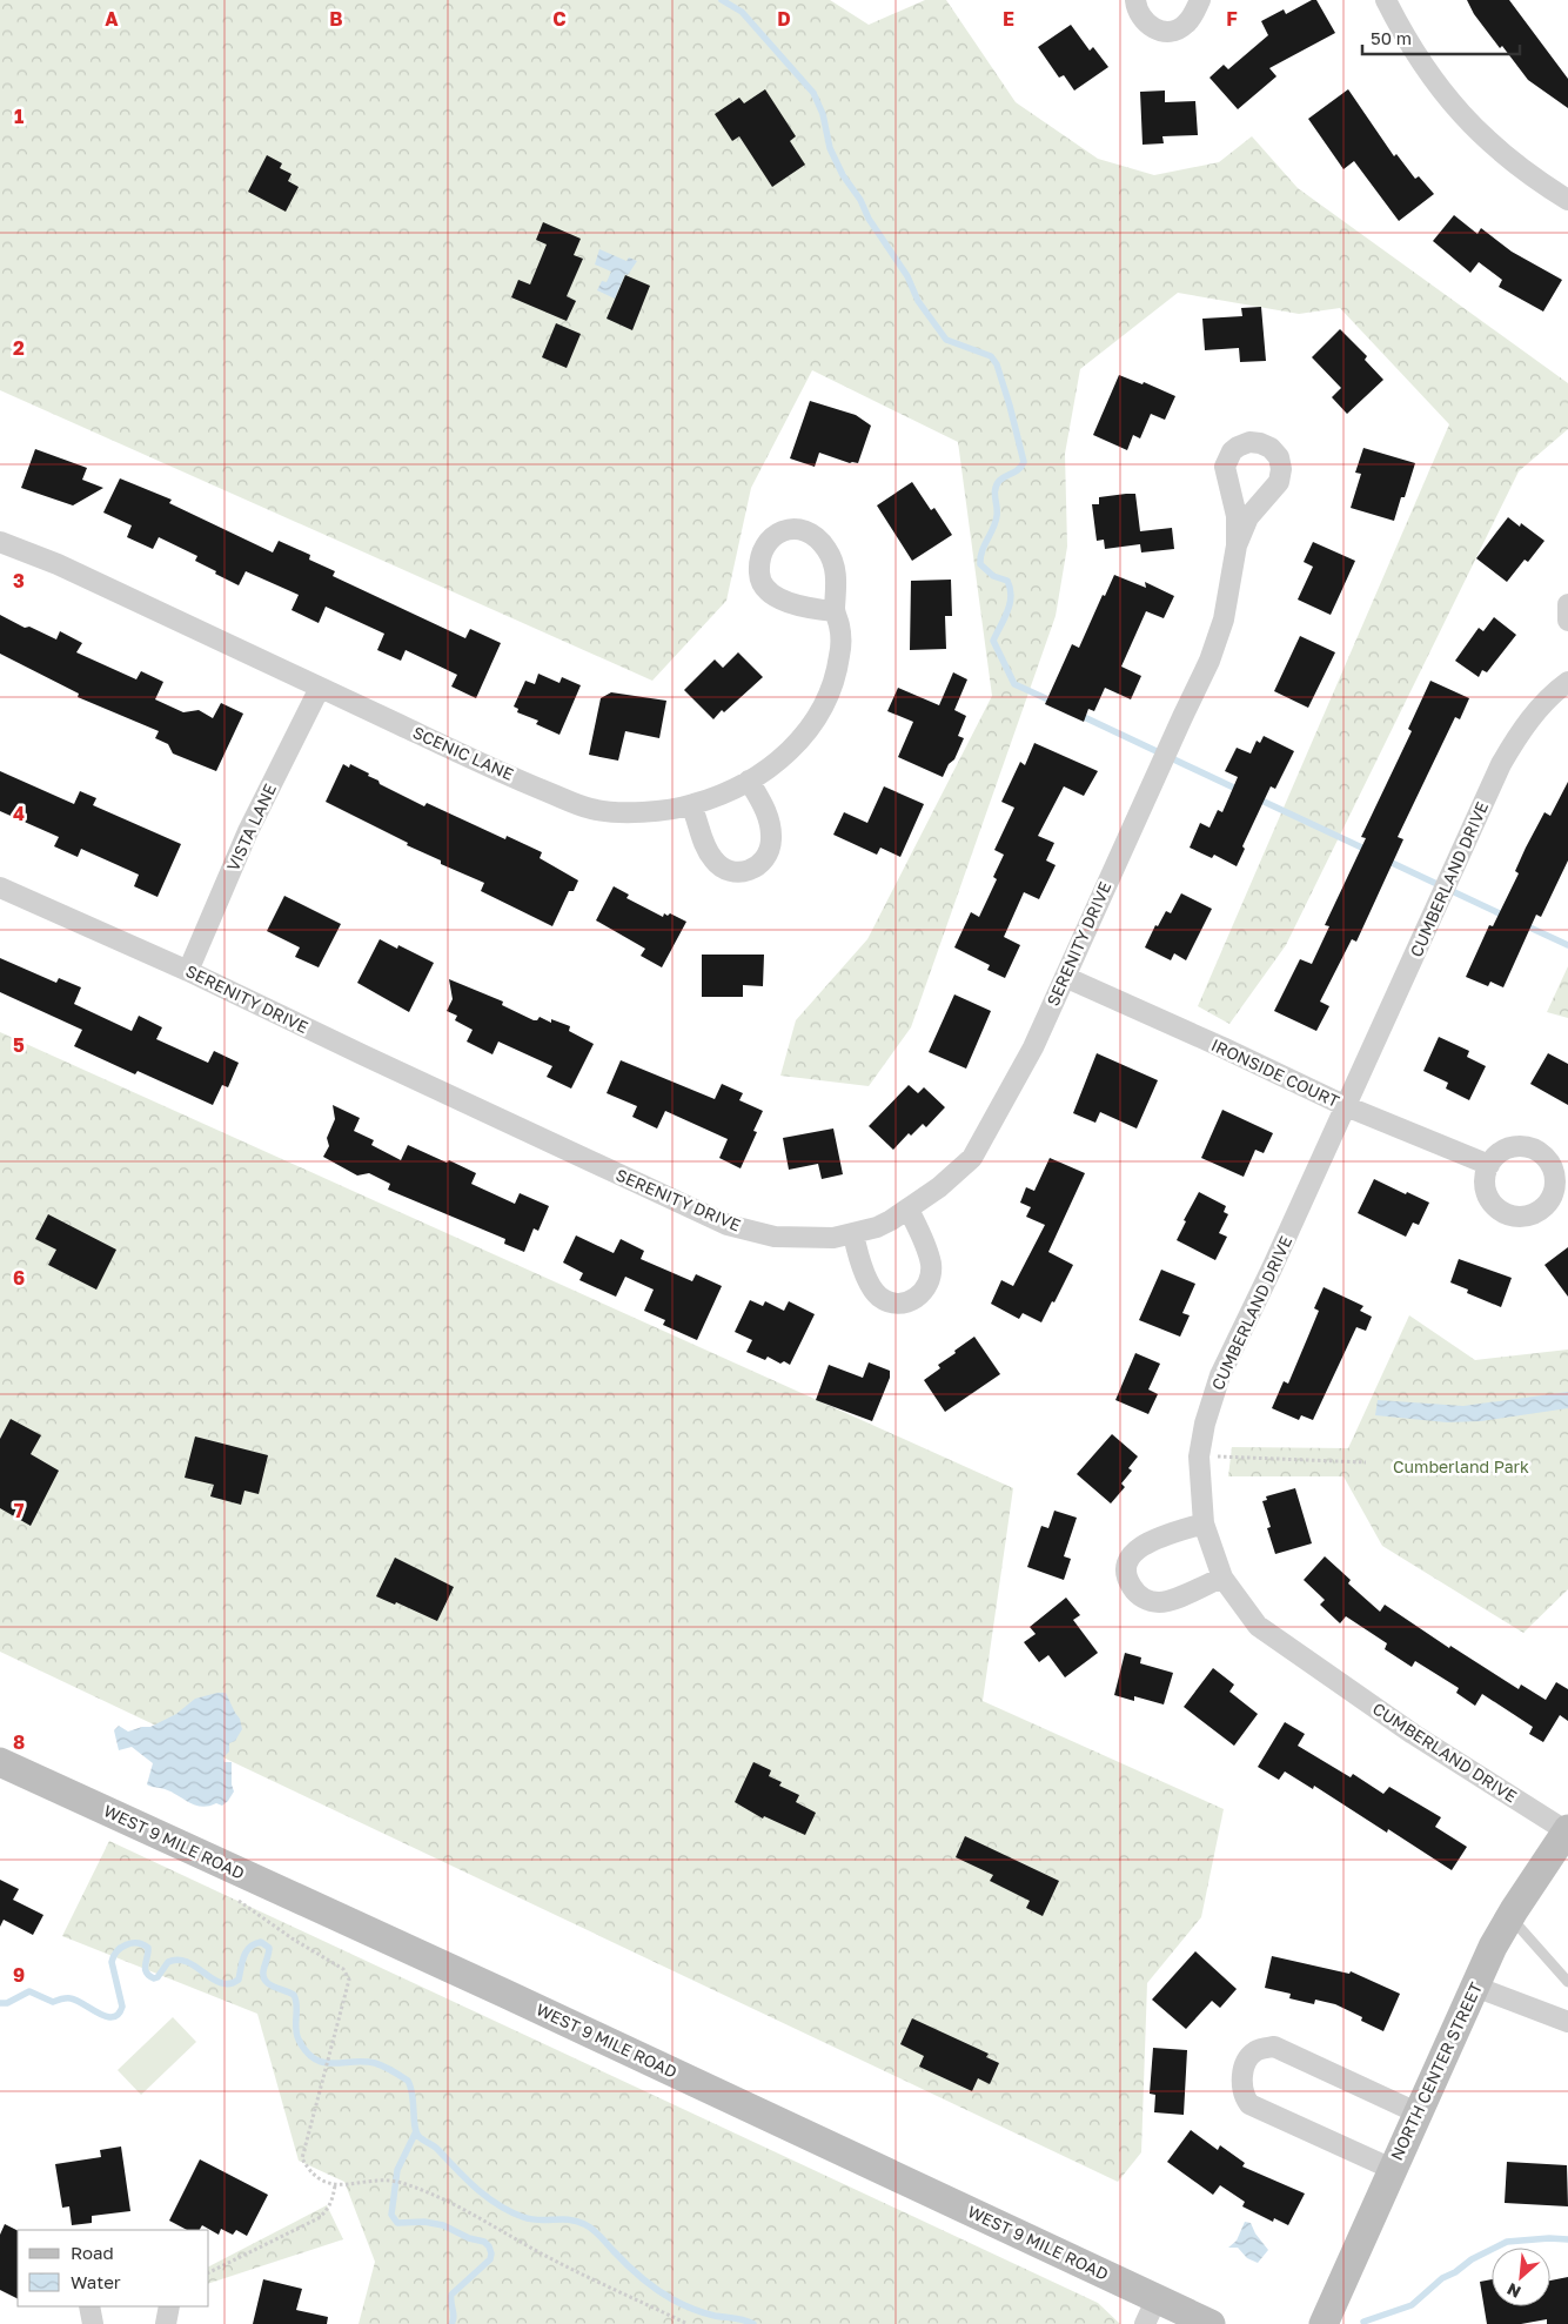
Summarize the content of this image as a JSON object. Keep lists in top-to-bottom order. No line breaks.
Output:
{"streets":{"street":["SCENIC LANE","VISTA LANE","CUMBERLAND DRIVE","SERENITY DRIVE","IRONSIDE COURT","WEST 9 MILE ROAD","NORTH CENTER STREET"]},"crossings":[["SCENIC LANE","VISTA LANE"],["VISTA LANE","SERENITY DRIVE"],["CUMBERLAND DRIVE","IRONSIDE COURT"],["CUMBERLAND DRIVE","NORTH CENTER STREET"],["SERENITY DRIVE","IRONSIDE COURT"]],"parks":["Cumberland Park"],"legend":["Road","Water"],"scale_bar":"50 m","north":"bottom left","grid":{"columns":["A","B","C","D","E","F"],"rows":["1","2","3","4","5","6","7","8","9"]}}
